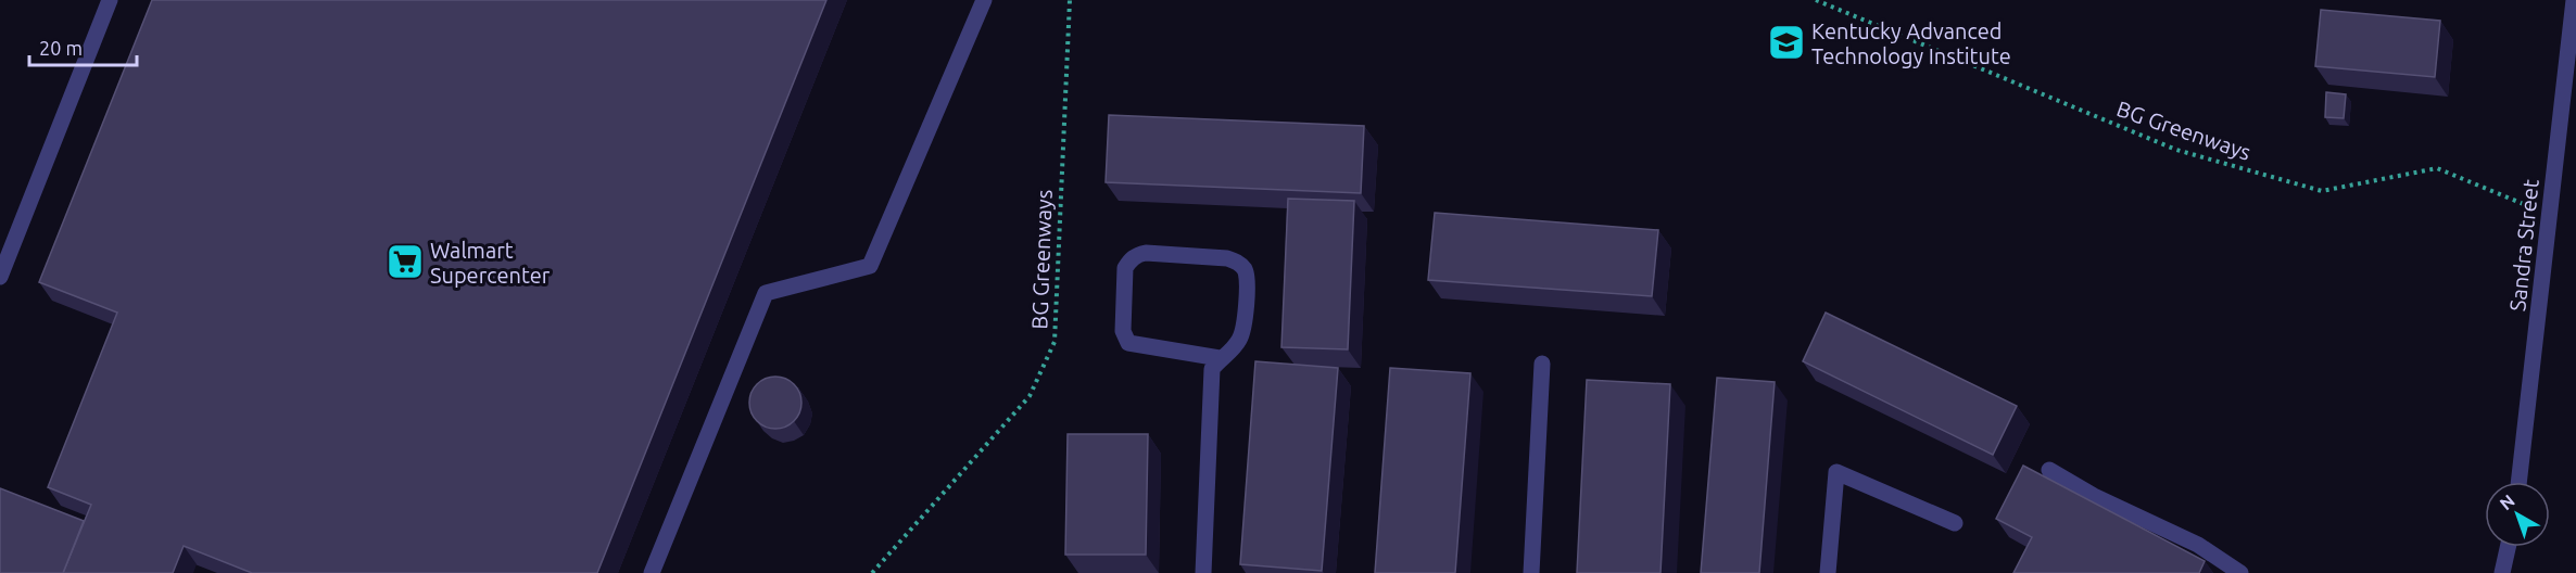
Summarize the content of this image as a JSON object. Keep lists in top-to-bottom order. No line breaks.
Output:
{"streets":{"street":["Sandra Street"],"path":["BG Greenways"]},"crossings":[["BG Greenways","Sandra Street"]],"places":{"school or university":["Kentucky Advanced Technology Institute"],"supermarket":["Walmart Supercenter"]},"scale_bar":"20 m","north":"top left"}
